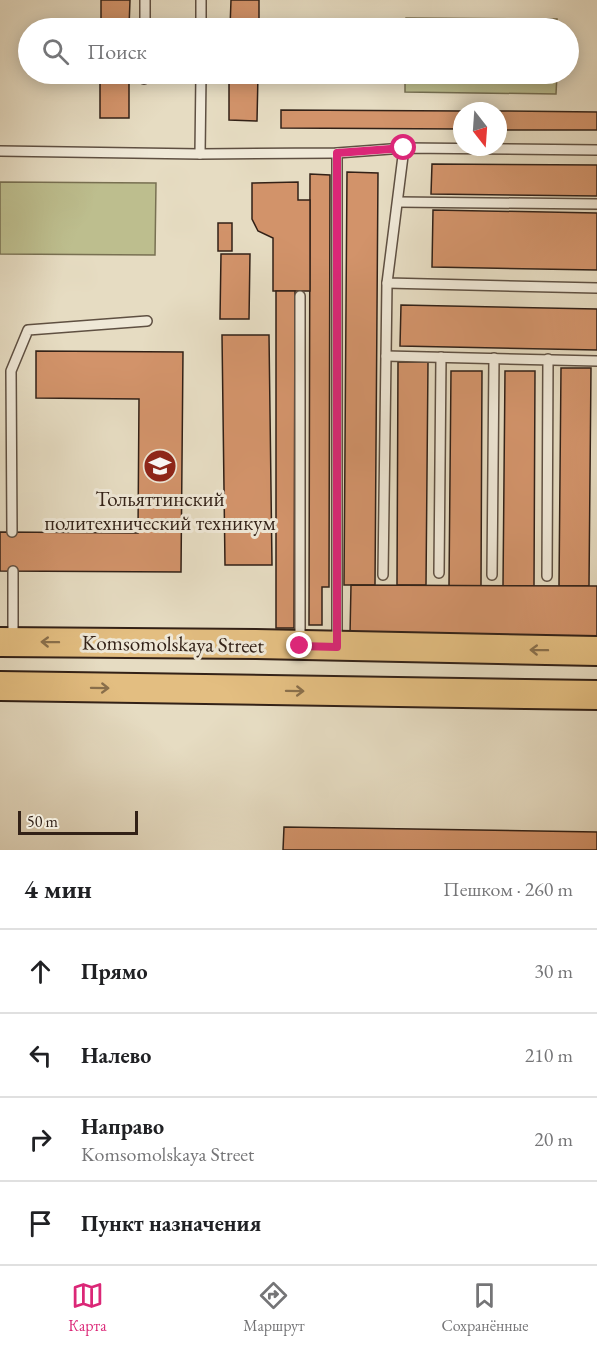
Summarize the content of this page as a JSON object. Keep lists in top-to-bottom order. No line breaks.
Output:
{"streets":{"main road":["Komsomolskaya Street"]},"places":{"school or university":["Тольяттинский политехнический техникум"]},"scale_bar":"50 m","north":"bottom","page":{"search":"Поиск","scale":"50 m","heading":["4 мин","Пешком · 260 m"],"list":[["Прямо","30 m"],["Налево","210 m"],["Направо","Komsomolskaya Street","20 m"],"Пункт назначения"],"nav":["Карта","Маршрут","Сохранённые"]}}
